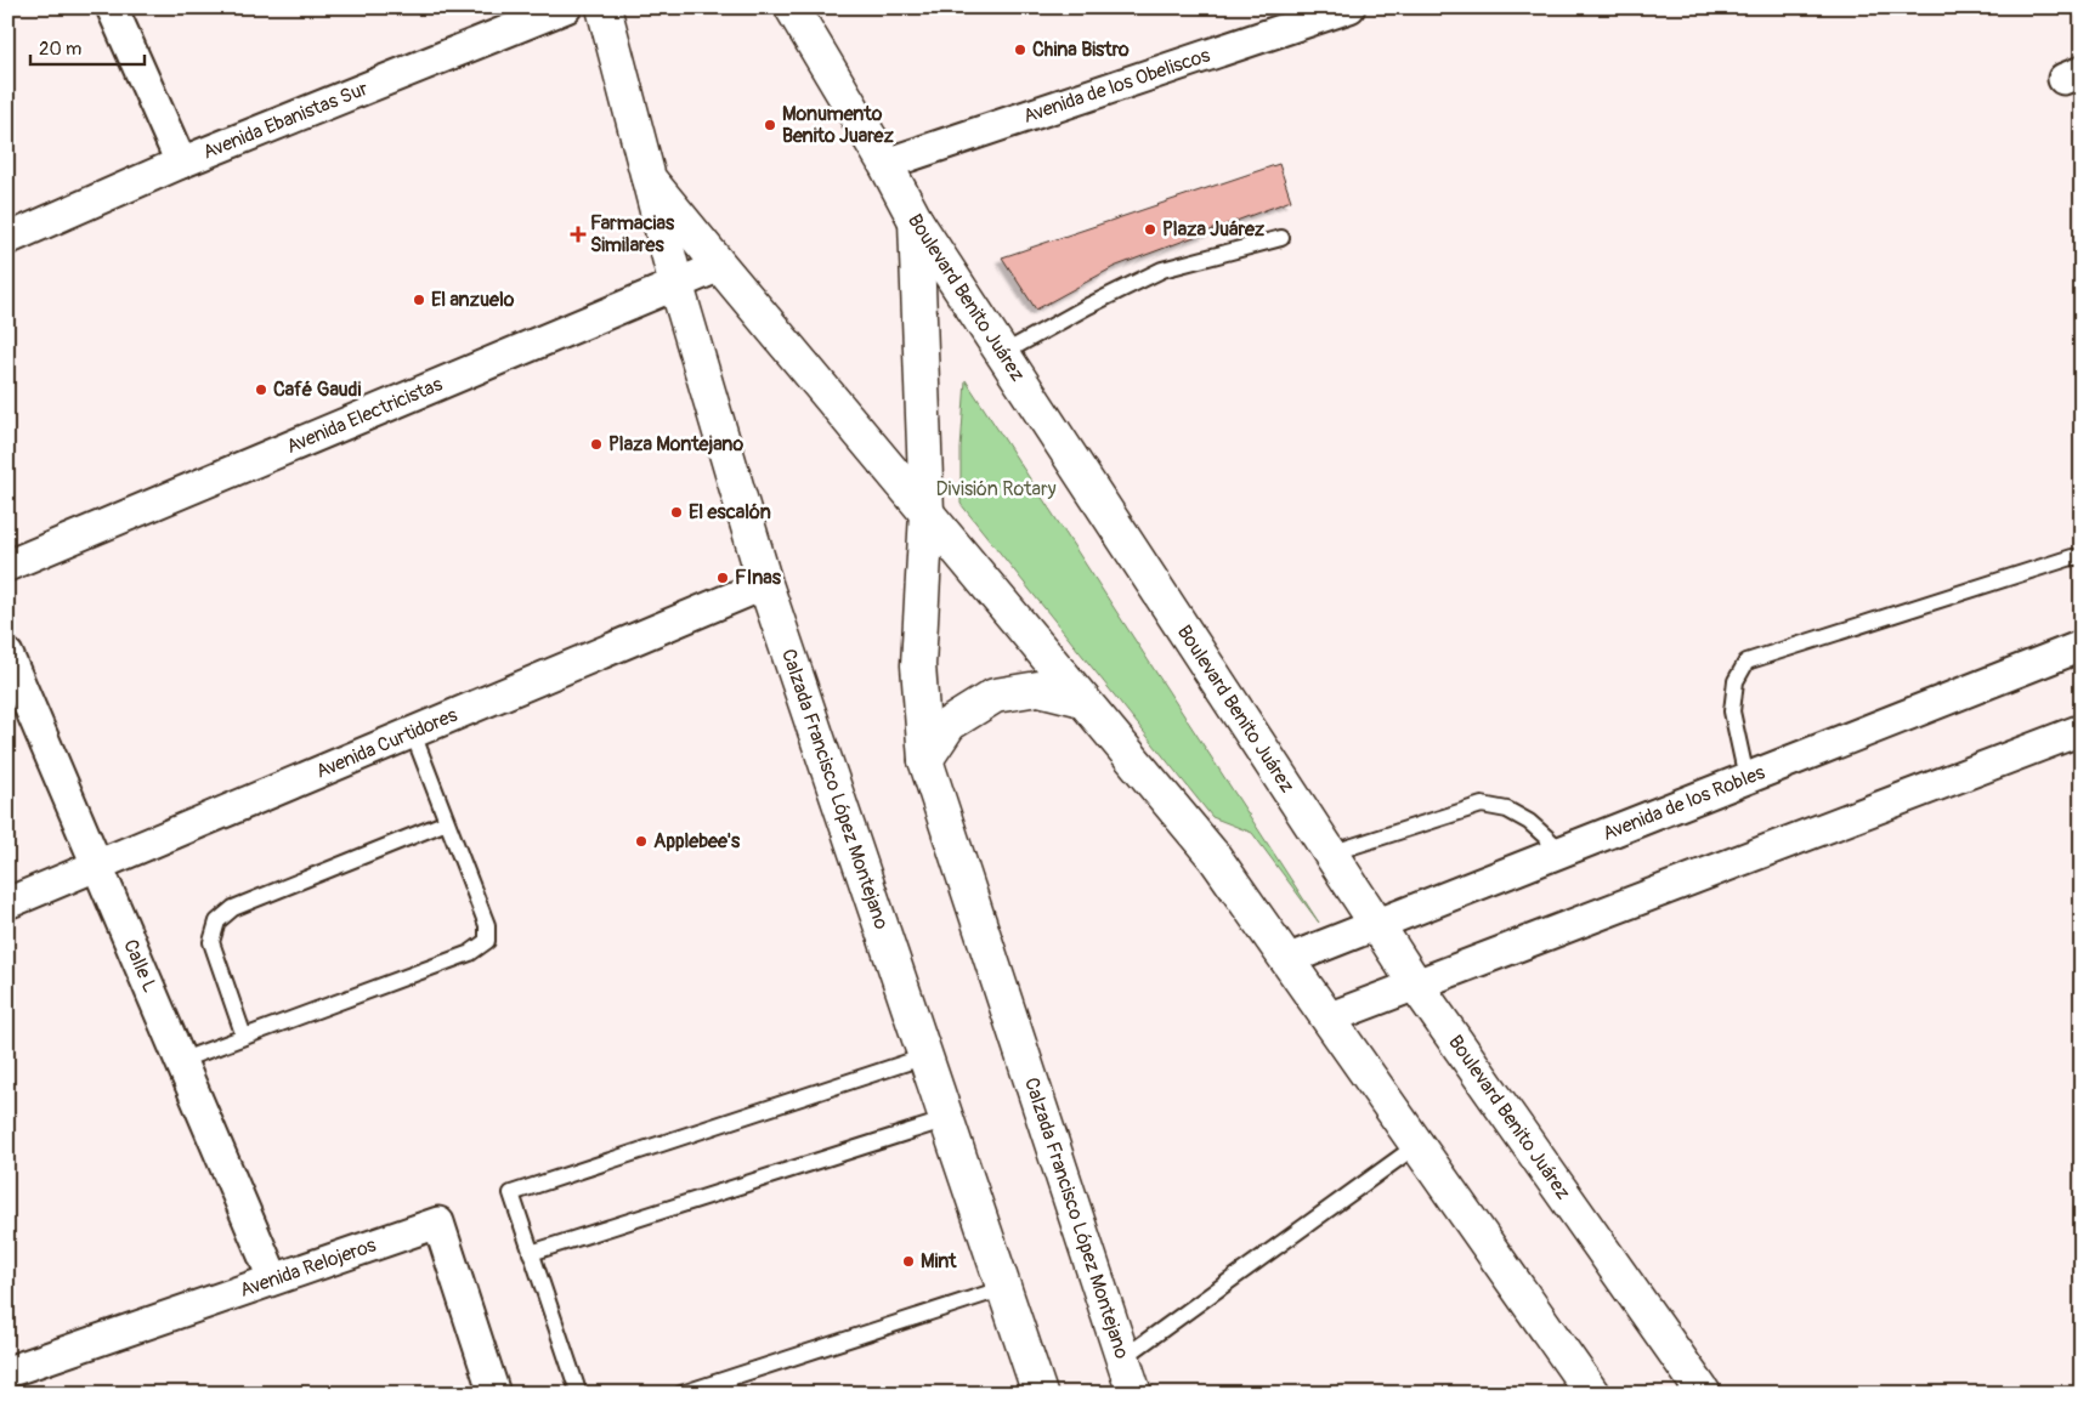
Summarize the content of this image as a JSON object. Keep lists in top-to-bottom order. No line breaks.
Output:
{"streets":{"main road":["Boulevard Benito Juárez","Calzada Francisco López Montejano"],"street":["Avenida de los Obeliscos","Avenida Ebanistas Sur","Avenida Electricistas","Avenida Curtidores","Avenida de los Robles","Calle L","Avenida Relojeros"]},"crossings":[["Avenida de los Obeliscos","Boulevard Benito Juárez"],["Boulevard Benito Juárez","Calzada Francisco López Montejano"],["Boulevard Benito Juárez","Avenida de los Robles"],["Avenida Electricistas","Calzada Francisco López Montejano"],["Avenida Curtidores","Calzada Francisco López Montejano"],["Avenida Curtidores","Calle L"],["Calle L","Avenida Relojeros"]],"parks":["División Rotary"],"places":{"other":["China Bistro","Monumento Benito Juarez","Plaza Juárez","El anzuelo","Café Gaudi","Plaza Montejano","El escalón","FInas","Applebee's","Mint"],"health":["Farmacias Similares"]},"scale_bar":"20 m"}
